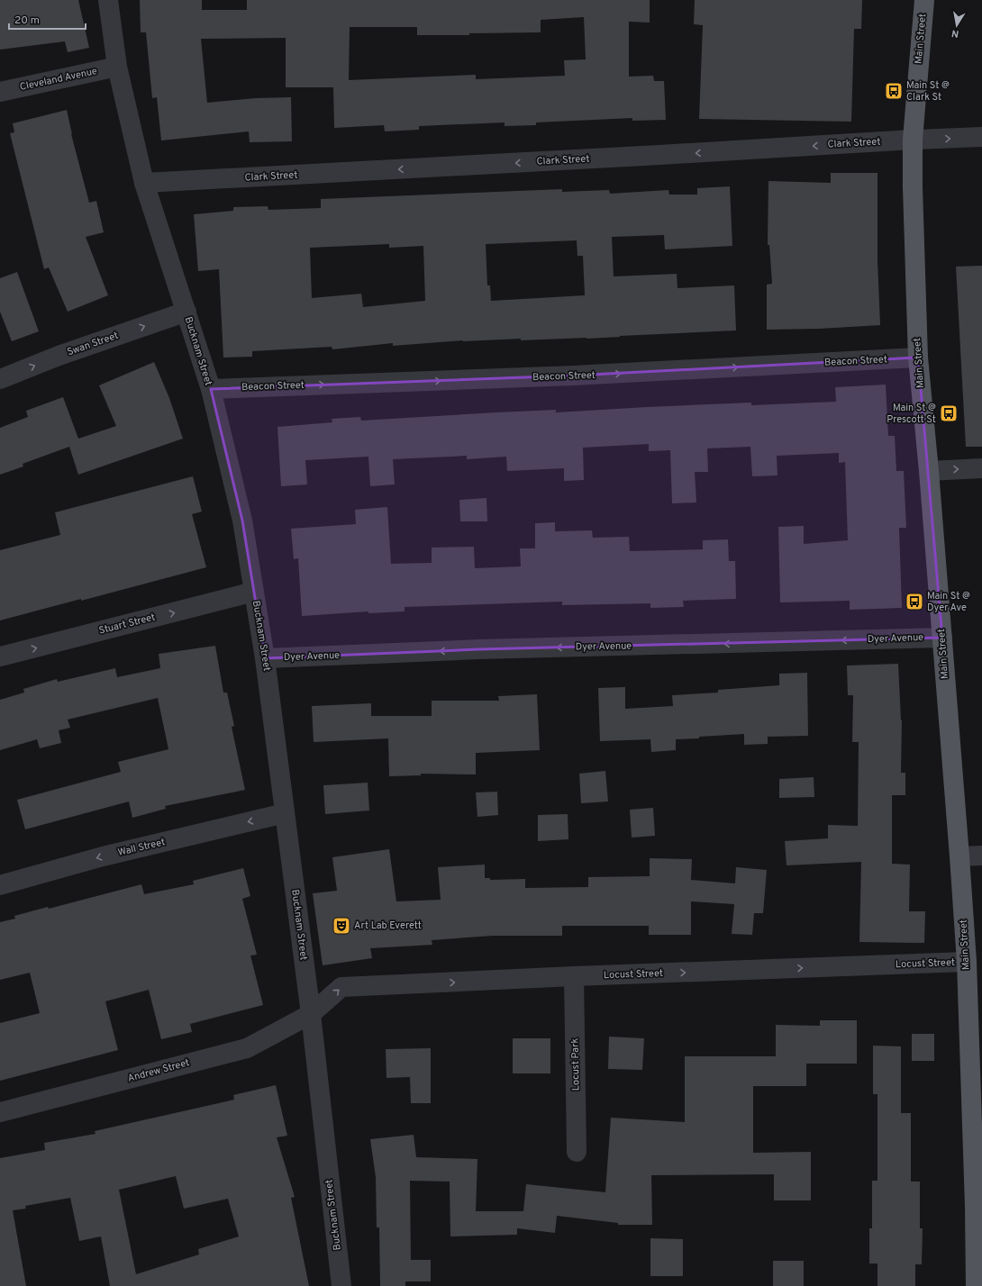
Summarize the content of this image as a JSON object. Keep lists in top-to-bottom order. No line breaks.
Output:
{"streets":{"main road":["Main Street"],"street":["Cleveland Avenue","Clark Street","Swan Street","Bucknam Street","Beacon Street","Stuart Street","Dyer Avenue","Wall Street","Locust Street","Locust Park","Andrew Street"]},"crossings":[["Main Street","Clark Street"],["Main Street","Beacon Street"],["Main Street","Dyer Avenue"],["Main Street","Locust Street"],["Cleveland Avenue","Bucknam Street"],["Clark Street","Bucknam Street"],["Swan Street","Bucknam Street"],["Bucknam Street","Beacon Street"],["Bucknam Street","Stuart Street"],["Bucknam Street","Dyer Avenue"],["Bucknam Street","Wall Street"],["Bucknam Street","Locust Street"],["Bucknam Street","Andrew Street"],["Locust Street","Locust Park"],["Locust Street","Andrew Street"]],"one_way":["Clark Street","Swan Street","Beacon Street","Stuart Street","Dyer Avenue","Wall Street","Locust Street"],"places":{"bus stop":["Main St @ Clark St","Main St @ Prescott St","Main St @ Dyer Ave"],"theatre":["Art Lab Everett"]},"scale_bar":"20 m","north":"bottom"}
